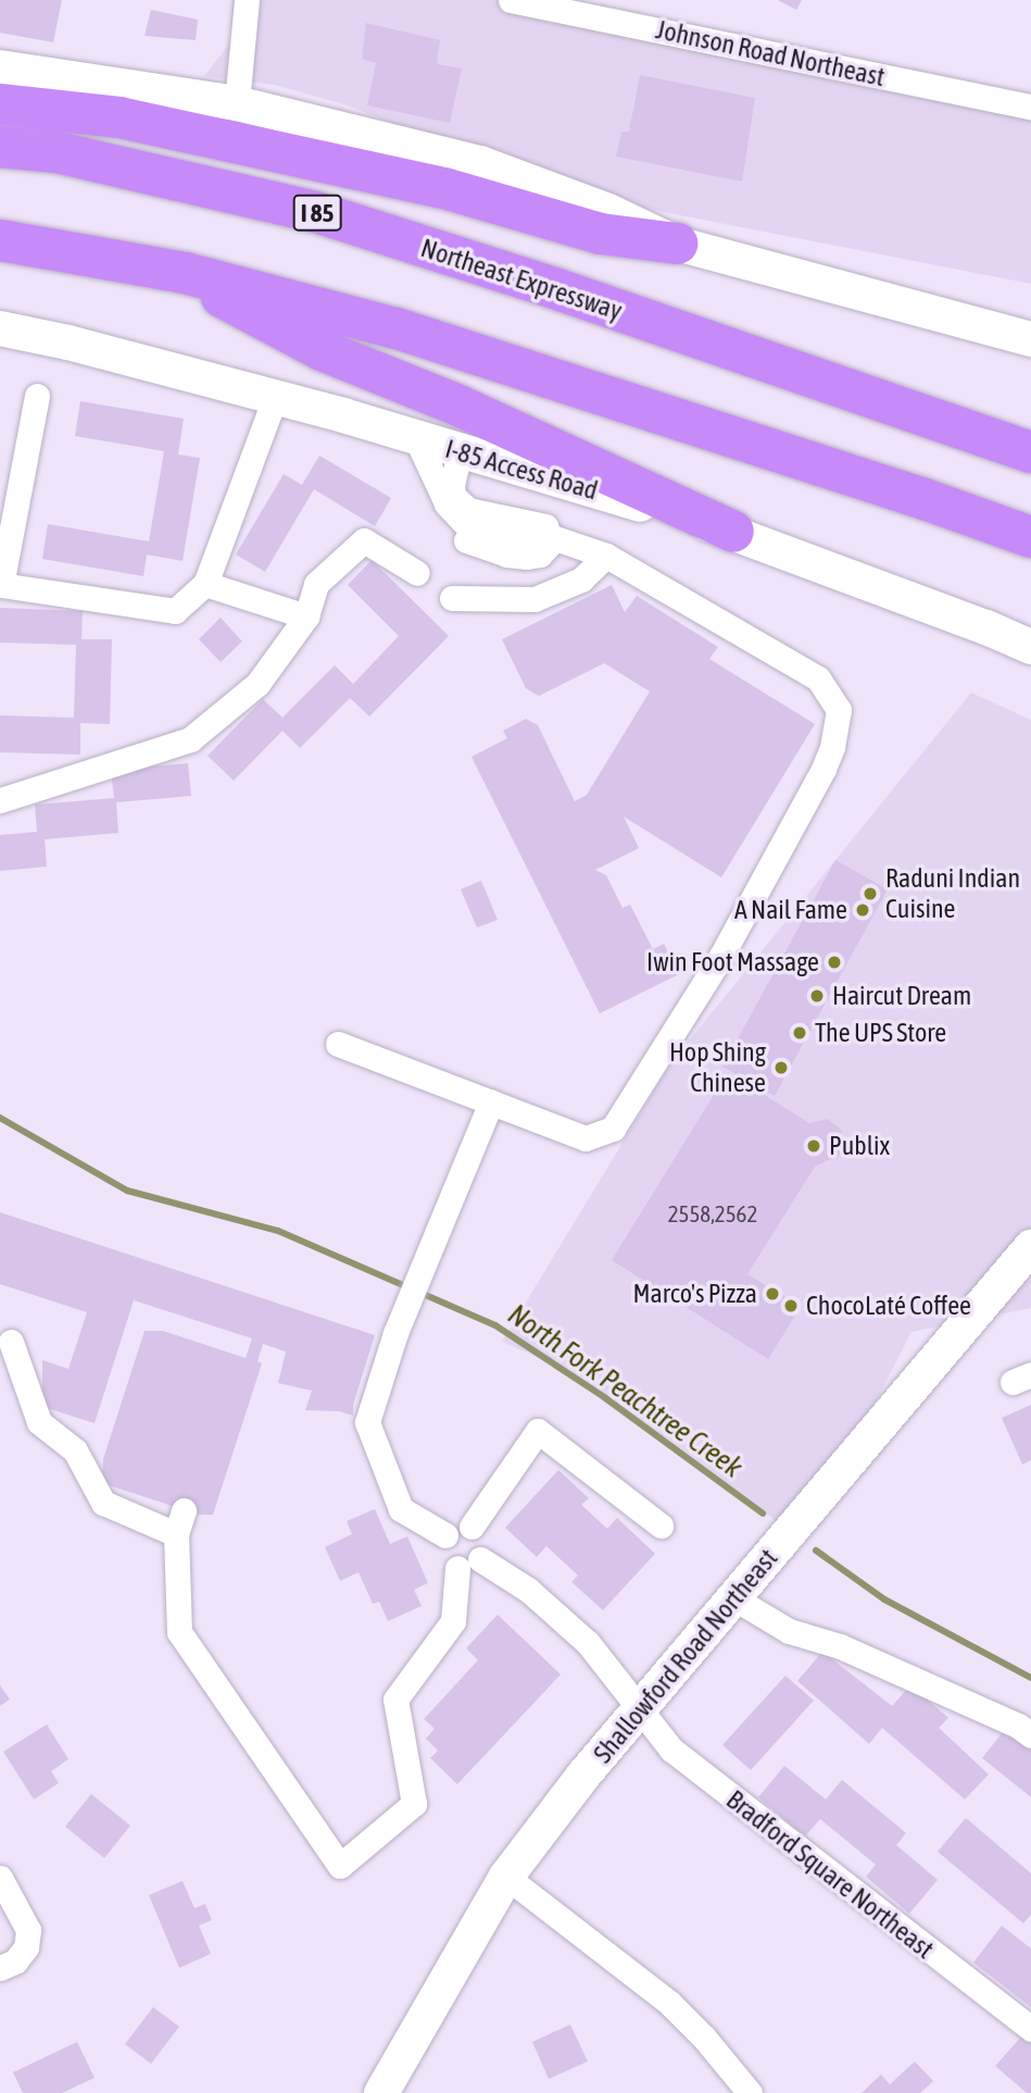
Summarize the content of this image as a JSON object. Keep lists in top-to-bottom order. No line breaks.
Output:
{"streets":{"highway":["I 85","Northeast Expressway"],"main road":["I-85 Access Road","Shallowford Road Northeast"],"street":["Johnson Road Northeast","Bradford Square Northeast"]},"crossings":[["Shallowford Road Northeast","Bradford Square Northeast"]],"water":["North Fork Peachtree Creek"],"places":["Raduni Indian Cuisine","A Nail Fame","Iwin Foot Massage","Haircut Dream","The UPS Store","Hop Shing Chinese","Publix","Marco's Pizza","ChocoLaté Coffee"],"house_numbers":["2558,2562"]}
